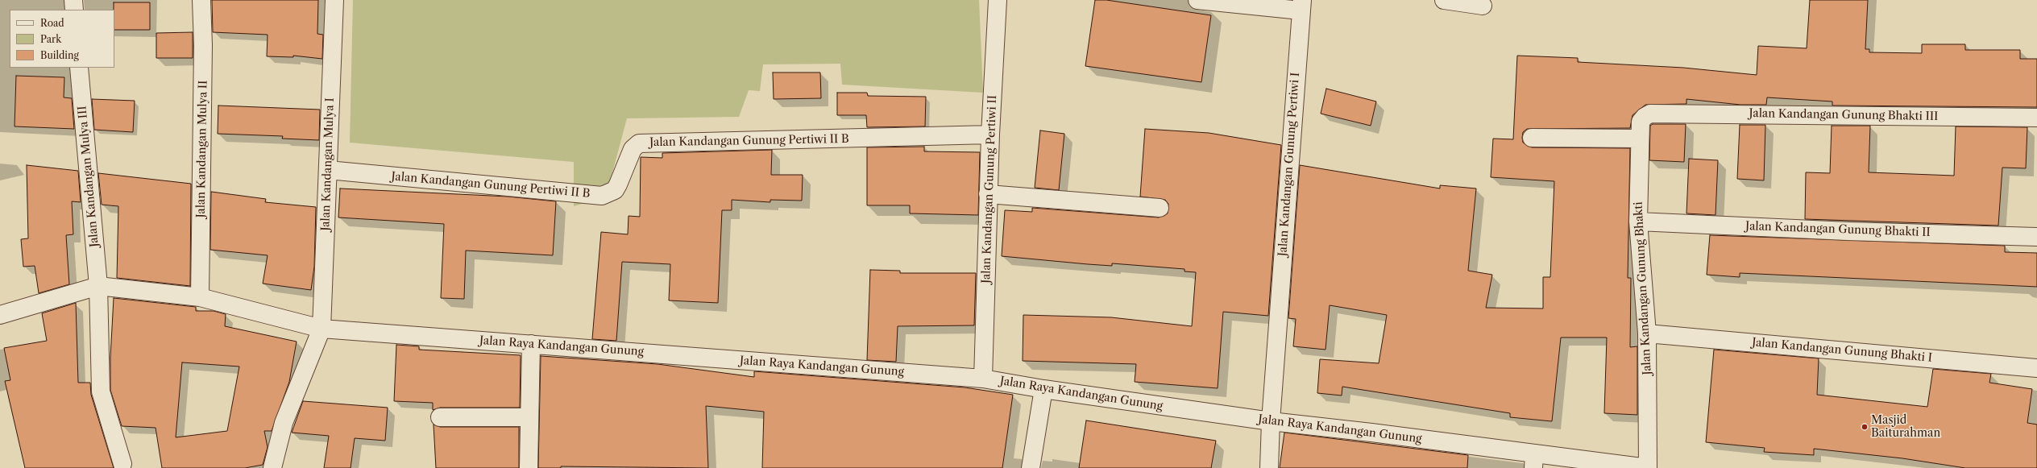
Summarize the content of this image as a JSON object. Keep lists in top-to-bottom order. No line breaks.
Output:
{"streets":{"street":["Jalan Kandangan Gunung Bhakti III","Jalan Kandangan Gunung Pertiwi II B","Jalan Kandangan Mulya II","Jalan Kandangan Mulya I","Jalan Kandangan Gunung Pertiwi I","Jalan Kandangan Mulya III","Jalan Kandangan Gunung Pertiwi II","Jalan Kandangan Gunung Bhakti II","Jalan Kandangan Gunung Bhakti","Jalan Raya Kandangan Gunung","Jalan Kandangan Gunung Bhakti I"]},"crossings":[["Jalan Kandangan Gunung Bhakti III","Jalan Kandangan Gunung Bhakti"],["Jalan Kandangan Gunung Pertiwi II B","Jalan Kandangan Mulya I"],["Jalan Kandangan Gunung Pertiwi II B","Jalan Kandangan Gunung Pertiwi II"],["Jalan Kandangan Mulya II","Jalan Raya Kandangan Gunung"],["Jalan Kandangan Mulya I","Jalan Raya Kandangan Gunung"],["Jalan Kandangan Gunung Pertiwi I","Jalan Raya Kandangan Gunung"],["Jalan Kandangan Mulya III","Jalan Raya Kandangan Gunung"],["Jalan Kandangan Gunung Pertiwi II","Jalan Raya Kandangan Gunung"],["Jalan Kandangan Gunung Bhakti II","Jalan Kandangan Gunung Bhakti"],["Jalan Kandangan Gunung Bhakti","Jalan Raya Kandangan Gunung"],["Jalan Kandangan Gunung Bhakti","Jalan Kandangan Gunung Bhakti I"]],"places":["Masjid Baiturahman"],"legend":["Road","Park","Building"]}
